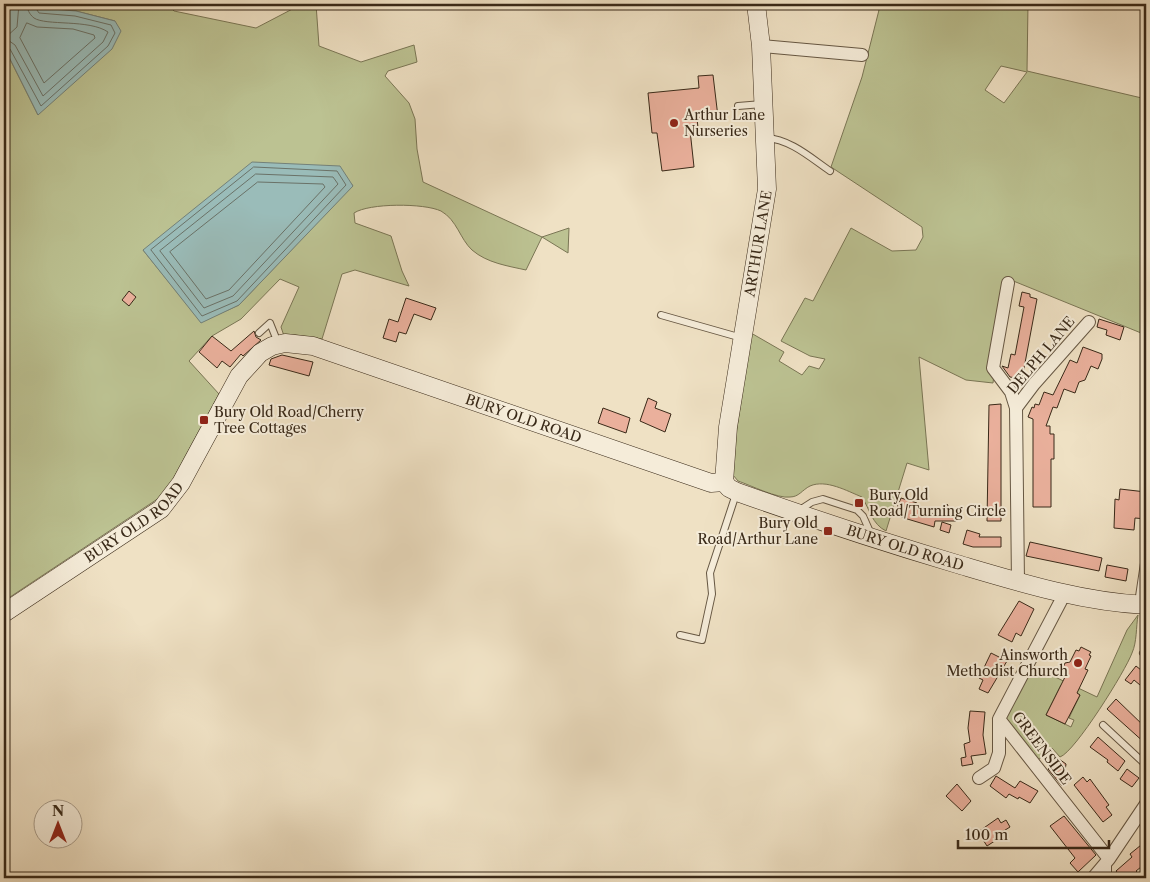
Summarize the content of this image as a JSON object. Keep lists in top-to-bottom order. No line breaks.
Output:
{"streets":{"main road":["ARTHUR LANE","BURY OLD ROAD"],"street":["DELPH LANE","GREENSIDE"]},"crossings":[["ARTHUR LANE","BURY OLD ROAD"],["DELPH LANE","BURY OLD ROAD"],["BURY OLD ROAD","GREENSIDE"]],"places":{"other":["Arthur Lane Nurseries","Ainsworth Methodist Church"],"transit":["Bury Old Road/Cherry Tree Cottages","Bury Old Road/Turning Circle","Bury Old Road/Arthur Lane"]},"scale_bar":"100 m","north":"top"}
